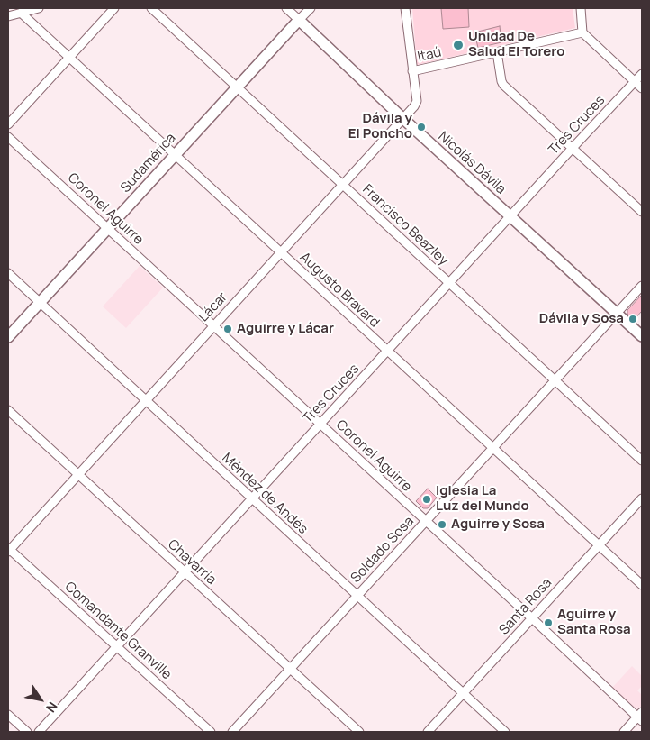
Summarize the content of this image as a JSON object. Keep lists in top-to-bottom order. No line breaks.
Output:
{"streets":{"street":["Itaú","Tres Cruces","Sudamérica","Nicolás Dávila","Coronel Aguirre","Francisco Beazley","Augusto Bravard","Lácar","Méndez de Andés","Soldado Sosa","Chavarría","Santa Rosa","Comandante Granville"]},"crossings":[["Itaú","Lácar"],["Tres Cruces","Nicolás Dávila"],["Tres Cruces","Coronel Aguirre"],["Tres Cruces","Francisco Beazley"],["Tres Cruces","Augusto Bravard"],["Tres Cruces","Méndez de Andés"],["Tres Cruces","Chavarría"],["Tres Cruces","Comandante Granville"],["Sudamérica","Nicolás Dávila"],["Sudamérica","Coronel Aguirre"],["Sudamérica","Francisco Beazley"],["Sudamérica","Augusto Bravard"],["Sudamérica","Méndez de Andés"],["Nicolás Dávila","Lácar"],["Nicolás Dávila","Soldado Sosa"],["Coronel Aguirre","Lácar"],["Coronel Aguirre","Soldado Sosa"],["Coronel Aguirre","Santa Rosa"],["Francisco Beazley","Lácar"],["Francisco Beazley","Soldado Sosa"],["Augusto Bravard","Lácar"],["Augusto Bravard","Soldado Sosa"],["Augusto Bravard","Santa Rosa"],["Lácar","Méndez de Andés"],["Lácar","Chavarría"],["Lácar","Comandante Granville"],["Méndez de Andés","Soldado Sosa"],["Méndez de Andés","Santa Rosa"],["Soldado Sosa","Chavarría"]],"places":["Unidad De Salud El Torero","Dávila y El Poncho","Dávila y Sosa","Aguirre y Lácar","Iglesia La Luz del Mundo","Aguirre y Sosa","Aguirre y Santa Rosa"],"north":"bottom right"}
